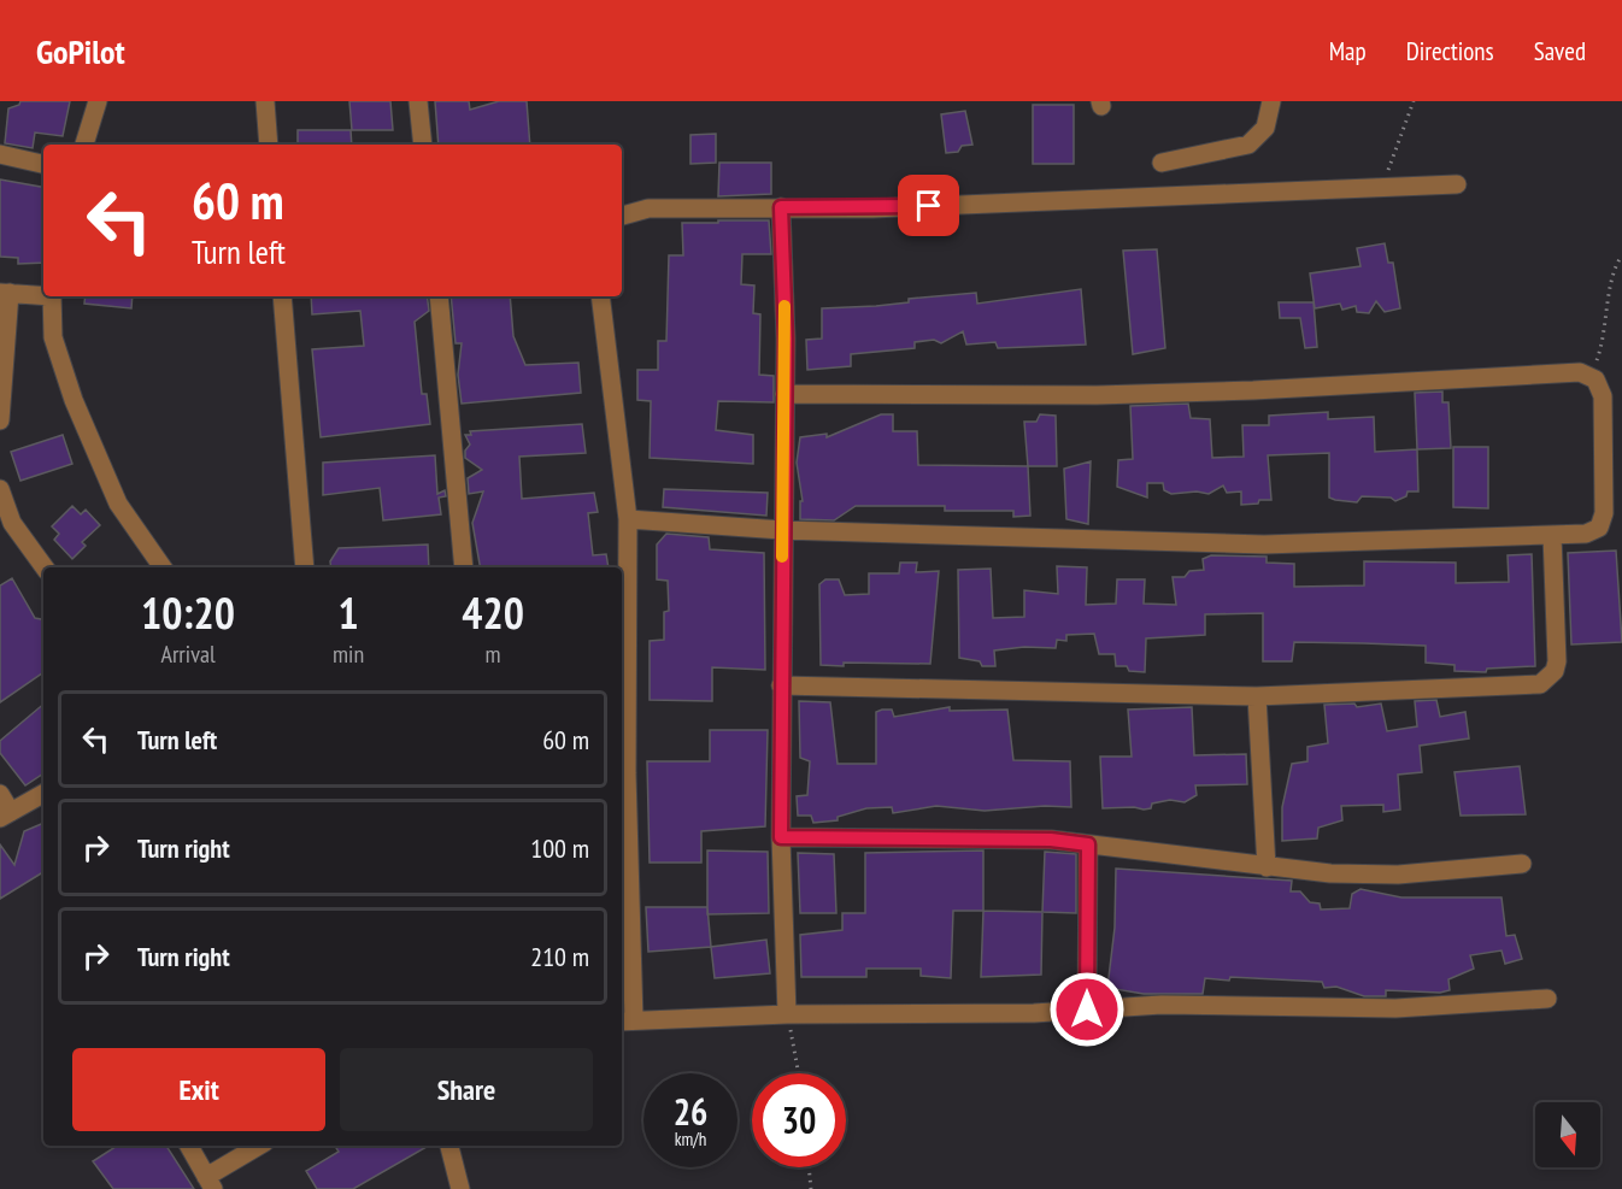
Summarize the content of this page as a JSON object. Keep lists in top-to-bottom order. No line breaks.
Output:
{"north":"bottom","page":{"header":"GoPilot","nav":["Map","Directions","Saved"],"turn":["60 m","Turn left"],"eta":["10:20","Arrival","1","min","420","m"],"list":[{"name":"Turn left","value":"60 m"},{"name":"Turn right","value":"100 m"},{"name":"Turn right","value":"210 m"}],"buttons":["Exit","Share"],"speed":"26 km/h","limit":"30"}}
